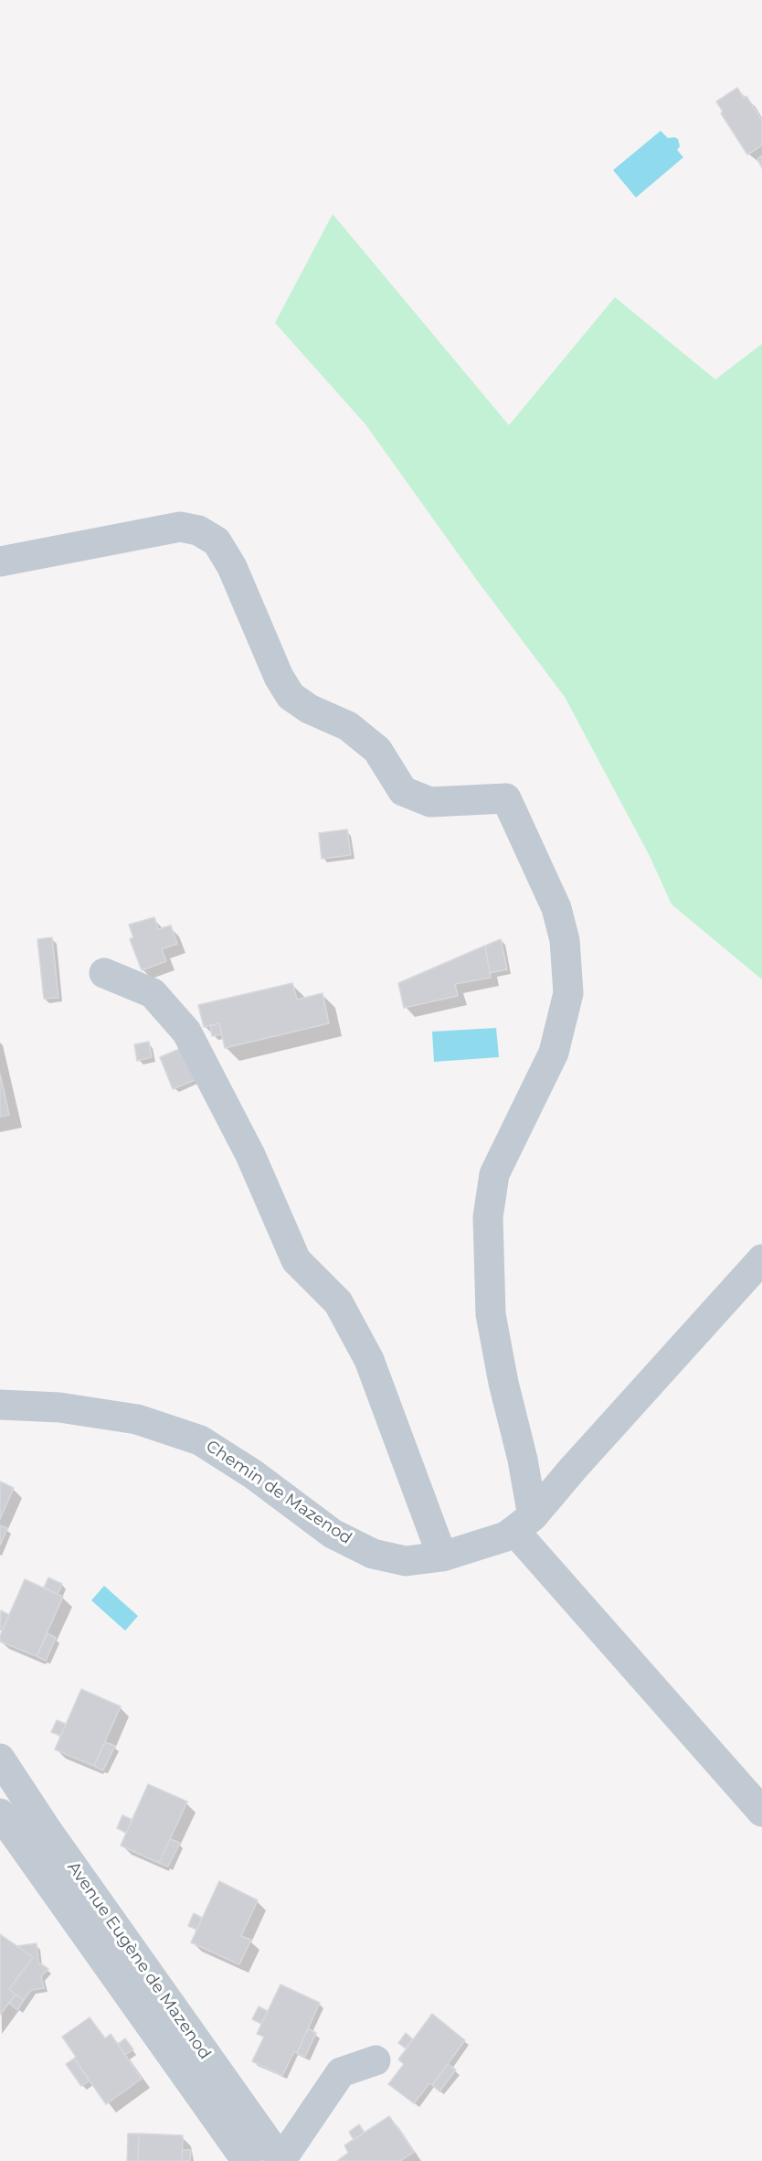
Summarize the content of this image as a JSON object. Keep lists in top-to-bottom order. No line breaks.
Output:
{"streets":{"street":["Chemin de Mazenod","Avenue Eugène de Mazenod"]}}
